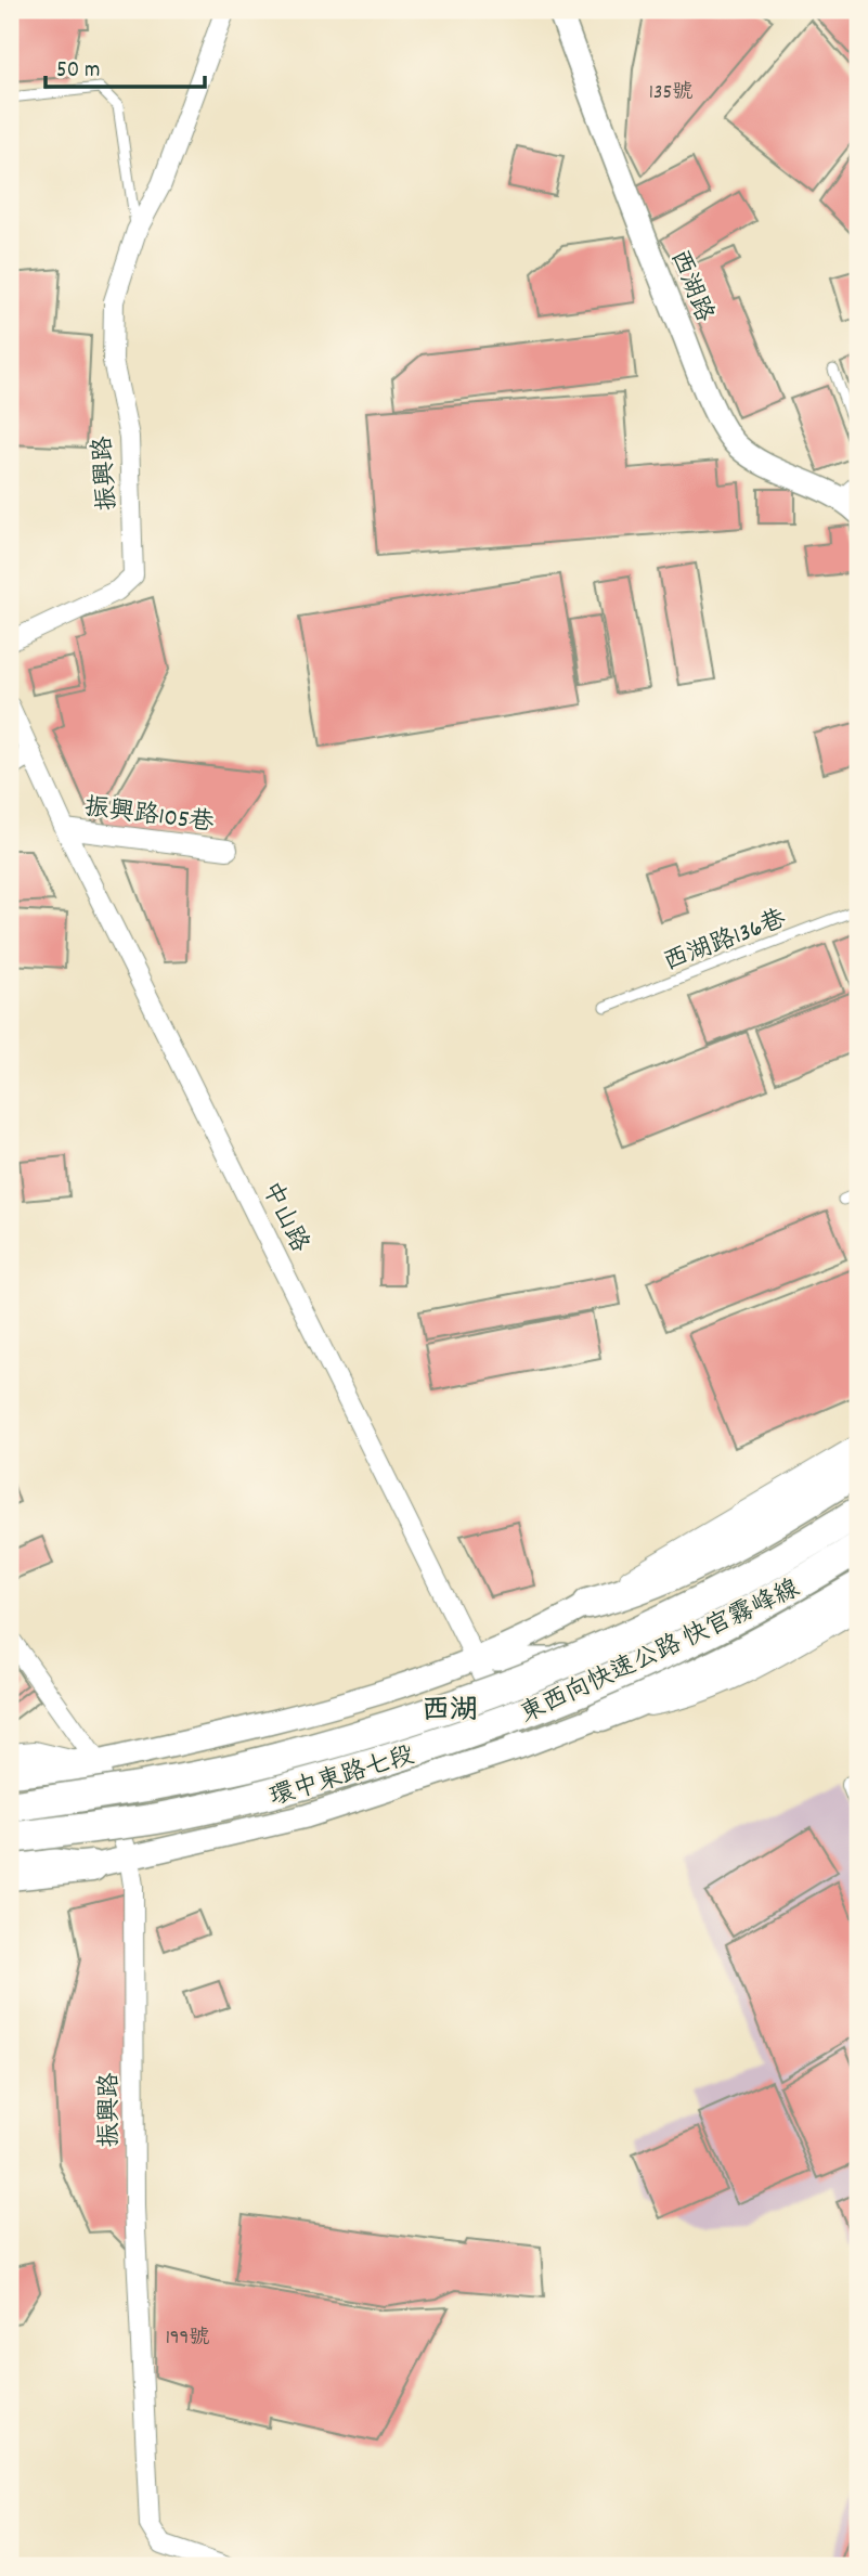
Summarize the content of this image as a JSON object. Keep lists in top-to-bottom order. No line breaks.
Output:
{"streets":{"highway":["東西向快速公路 快官霧峰線"],"street":["西湖路","振興路","振興路105巷","中山路","環中東路七段"],"lane":["西湖路136巷"]},"crossings":[["振興路","環中東路七段"],["振興路105巷","中山路"],["中山路","環中東路七段"]],"districts":["西湖"],"house_numbers":["135號","199號"],"scale_bar":"50 m"}
